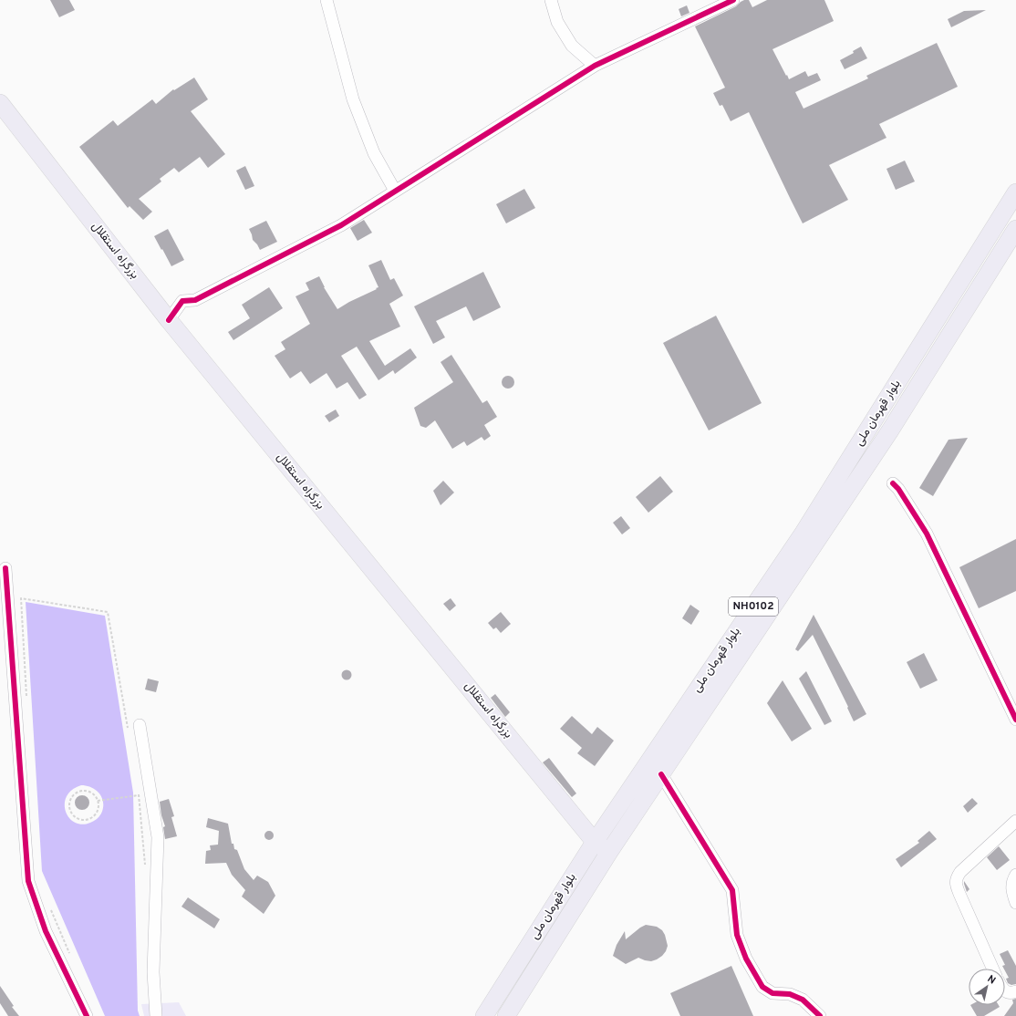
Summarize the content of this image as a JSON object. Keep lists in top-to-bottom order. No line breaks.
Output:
{"streets":{"highway":["بزرگراه استقلال","بلوار قهرمان ملی","NH0102"]},"crossings":[["بزرگراه استقلال","بلوار قهرمان ملی"]],"north":"top right"}
